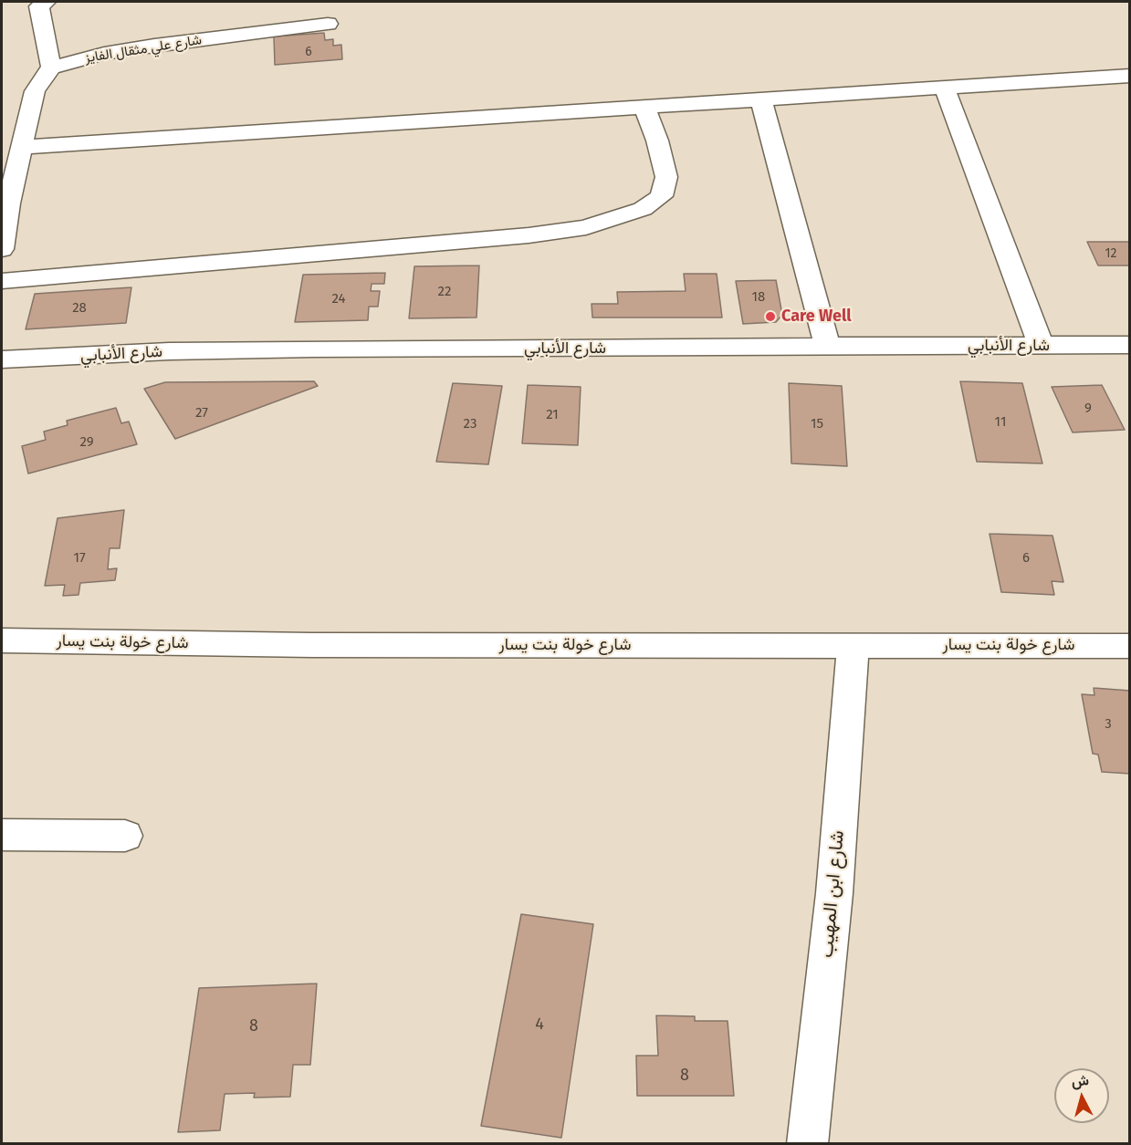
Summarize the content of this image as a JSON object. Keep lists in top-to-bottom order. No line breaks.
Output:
{"streets":{"street":["شارع علي مثقال الفايز","شارع الأنبابي","شارع خولة بنت يسار","شارع ابن المهيب"]},"crossings":[["شارع خولة بنت يسار","شارع ابن المهيب"]],"places":["Care Well"],"house_numbers":["6","12","22","18","24","28","9","27","21","11","23","15","29","17","6","3","4","8","8"],"north":"top"}
